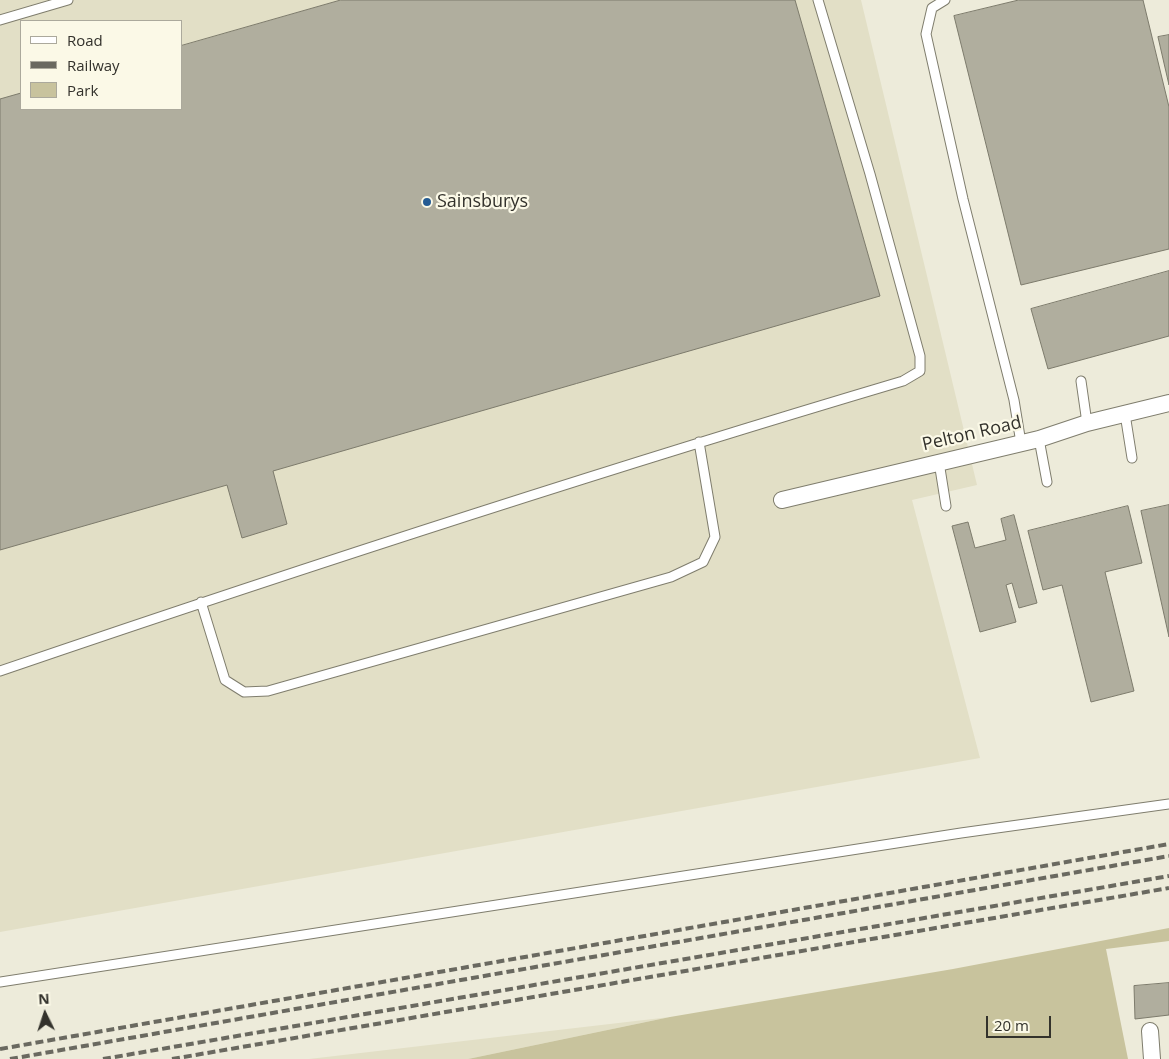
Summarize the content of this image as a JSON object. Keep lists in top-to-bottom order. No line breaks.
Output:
{"streets":{"street":["Pelton Road"]},"places":["Sainsburys"],"legend":["Road","Railway","Park"],"scale_bar":"20 m","north":"top"}
